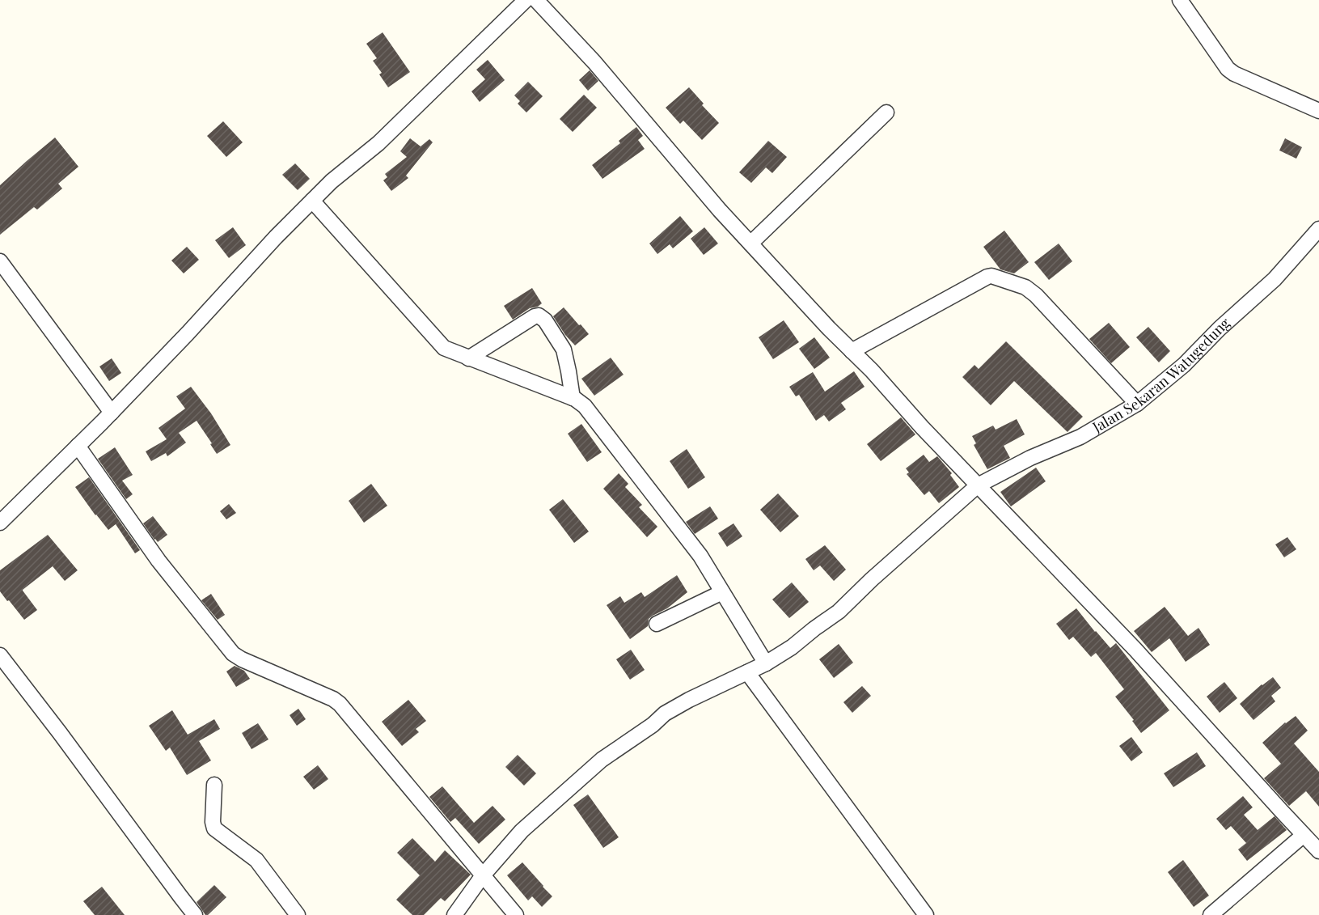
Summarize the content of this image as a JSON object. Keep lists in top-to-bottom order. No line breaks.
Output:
{"streets":{"street":["Jalan Sekaran Watugedung"]}}
